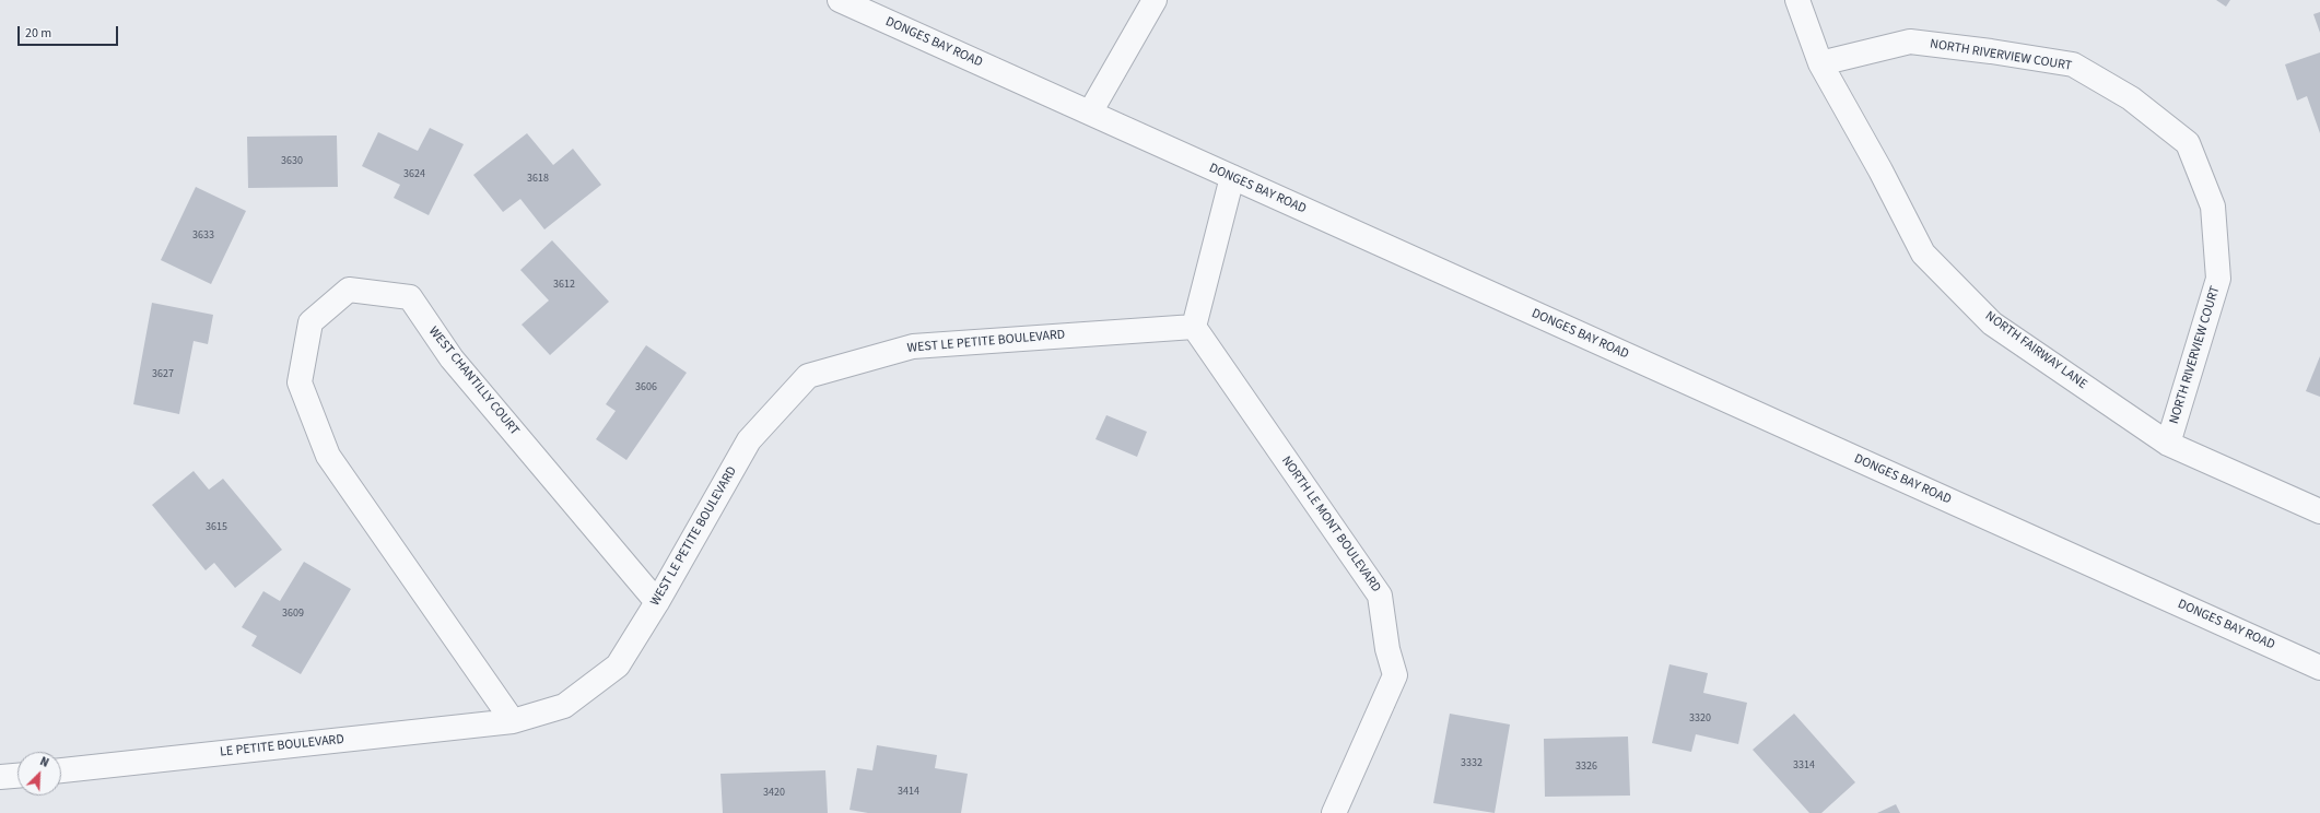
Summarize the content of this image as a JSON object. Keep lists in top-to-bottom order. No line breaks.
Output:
{"streets":{"street":["DONGES BAY ROAD","NORTH RIVERVIEW COURT","WEST LE PETITE BOULEVARD","NORTH FAIRWAY LANE","WEST CHANTILLY COURT","NORTH LE MONT BOULEVARD","LE PETITE BOULEVARD"]},"crossings":[["NORTH RIVERVIEW COURT","NORTH FAIRWAY LANE"],["WEST LE PETITE BOULEVARD","WEST CHANTILLY COURT"],["WEST LE PETITE BOULEVARD","NORTH LE MONT BOULEVARD"],["WEST LE PETITE BOULEVARD","LE PETITE BOULEVARD"],["WEST CHANTILLY COURT","LE PETITE BOULEVARD"]],"house_numbers":["3630","3624","3618","3633","3612","3627","3606","3615","3609","3320","3332","3314","3326","3414","3420"],"scale_bar":"20 m","north":"top right"}
